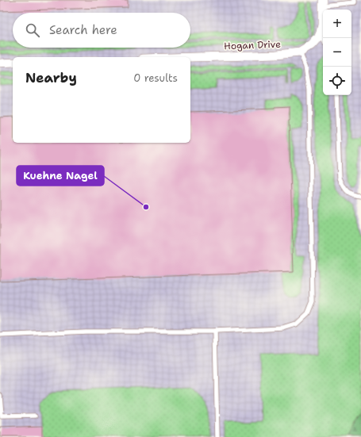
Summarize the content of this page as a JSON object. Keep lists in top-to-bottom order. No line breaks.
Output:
{"streets":{"street":["Hogan Drive"]},"places":["Kuehne Nagel"],"page":{"map_buttons":["+","−"],"search":"Search here","heading":["Nearby","0 results"]}}
